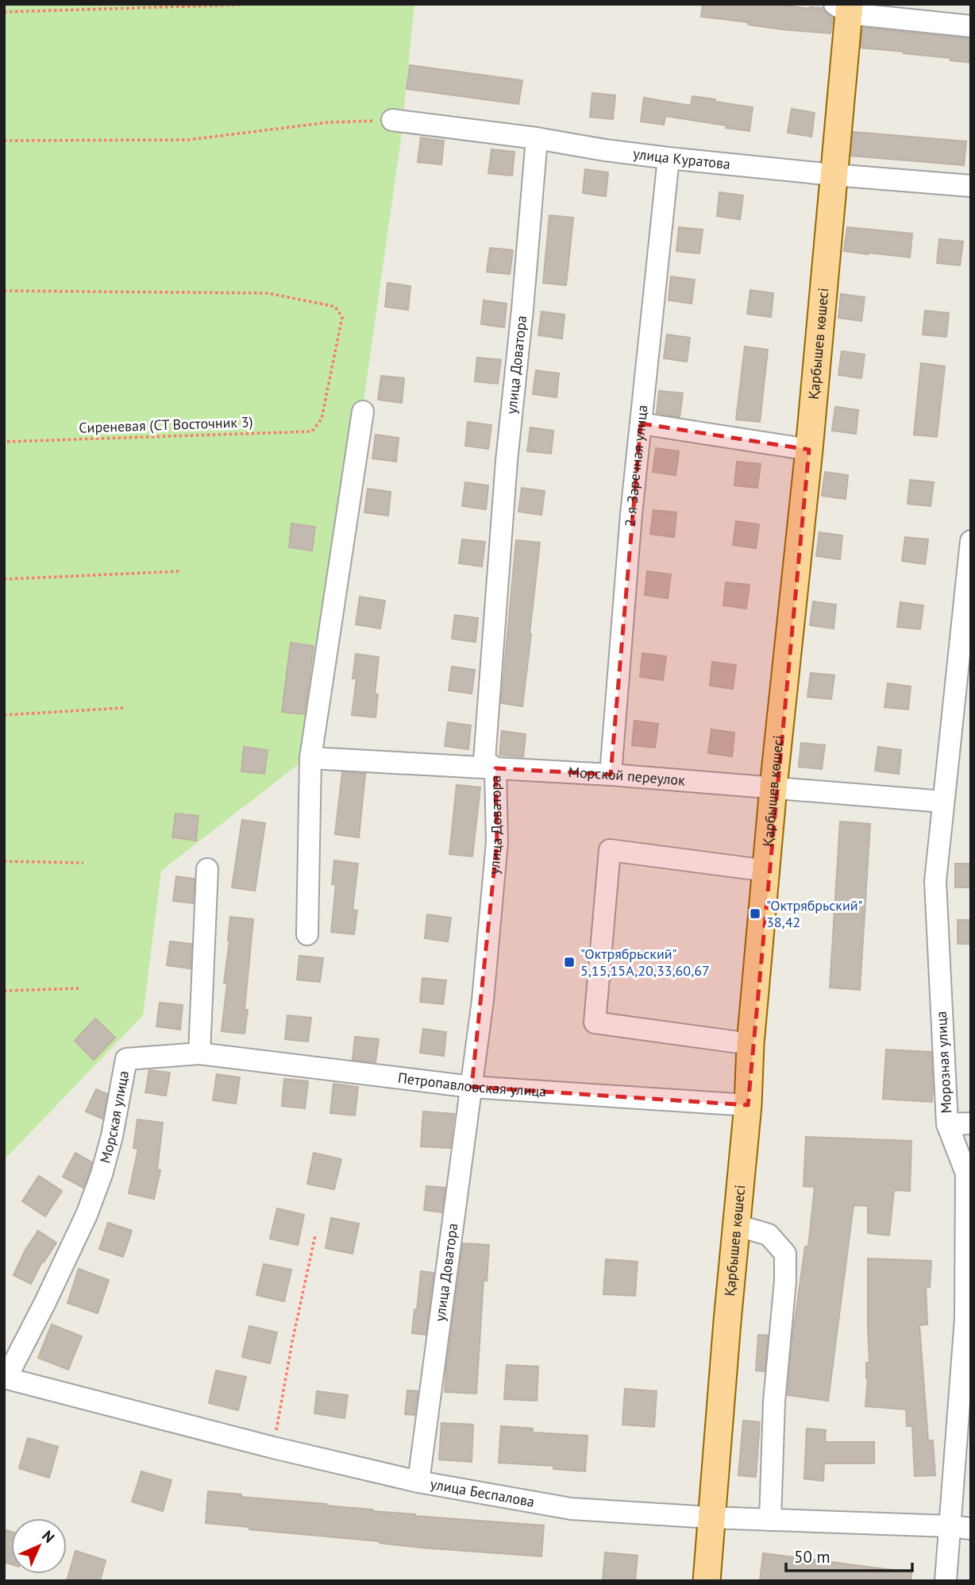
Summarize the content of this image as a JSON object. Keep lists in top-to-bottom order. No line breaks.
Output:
{"streets":{"main road":["Қарбышев көшесі"],"street":["улица Куратова","улица Доватора","2-я Заречная улица","Морской переулок","Морозная улица","Петропавловская улица","Морская улица","улица Беспалова"],"path":["Сиреневая (СТ Восточник 3)"]},"crossings":[["улица Куратова","Қарбышев көшесі"],["улица Куратова","улица Доватора"],["улица Куратова","2-я Заречная улица"],["Қарбышев көшесі","Морской переулок"],["Қарбышев көшесі","Петропавловская улица"],["Қарбышев көшесі","улица Беспалова"],["улица Доватора","Морской переулок"],["улица Доватора","Петропавловская улица"],["улица Доватора","улица Беспалова"],["2-я Заречная улица","Морской переулок"],["Морской переулок","Морозная улица"],["Морозная улица","улица Беспалова"],["Петропавловская улица","Морская улица"],["Морская улица","улица Беспалова"]],"places":{"transit":["\"Октрябрьский\" 38,42","\"Октрябрьский\" 5,15,15А,20,33,60,67"]},"scale_bar":"50 m","north":"top right"}
